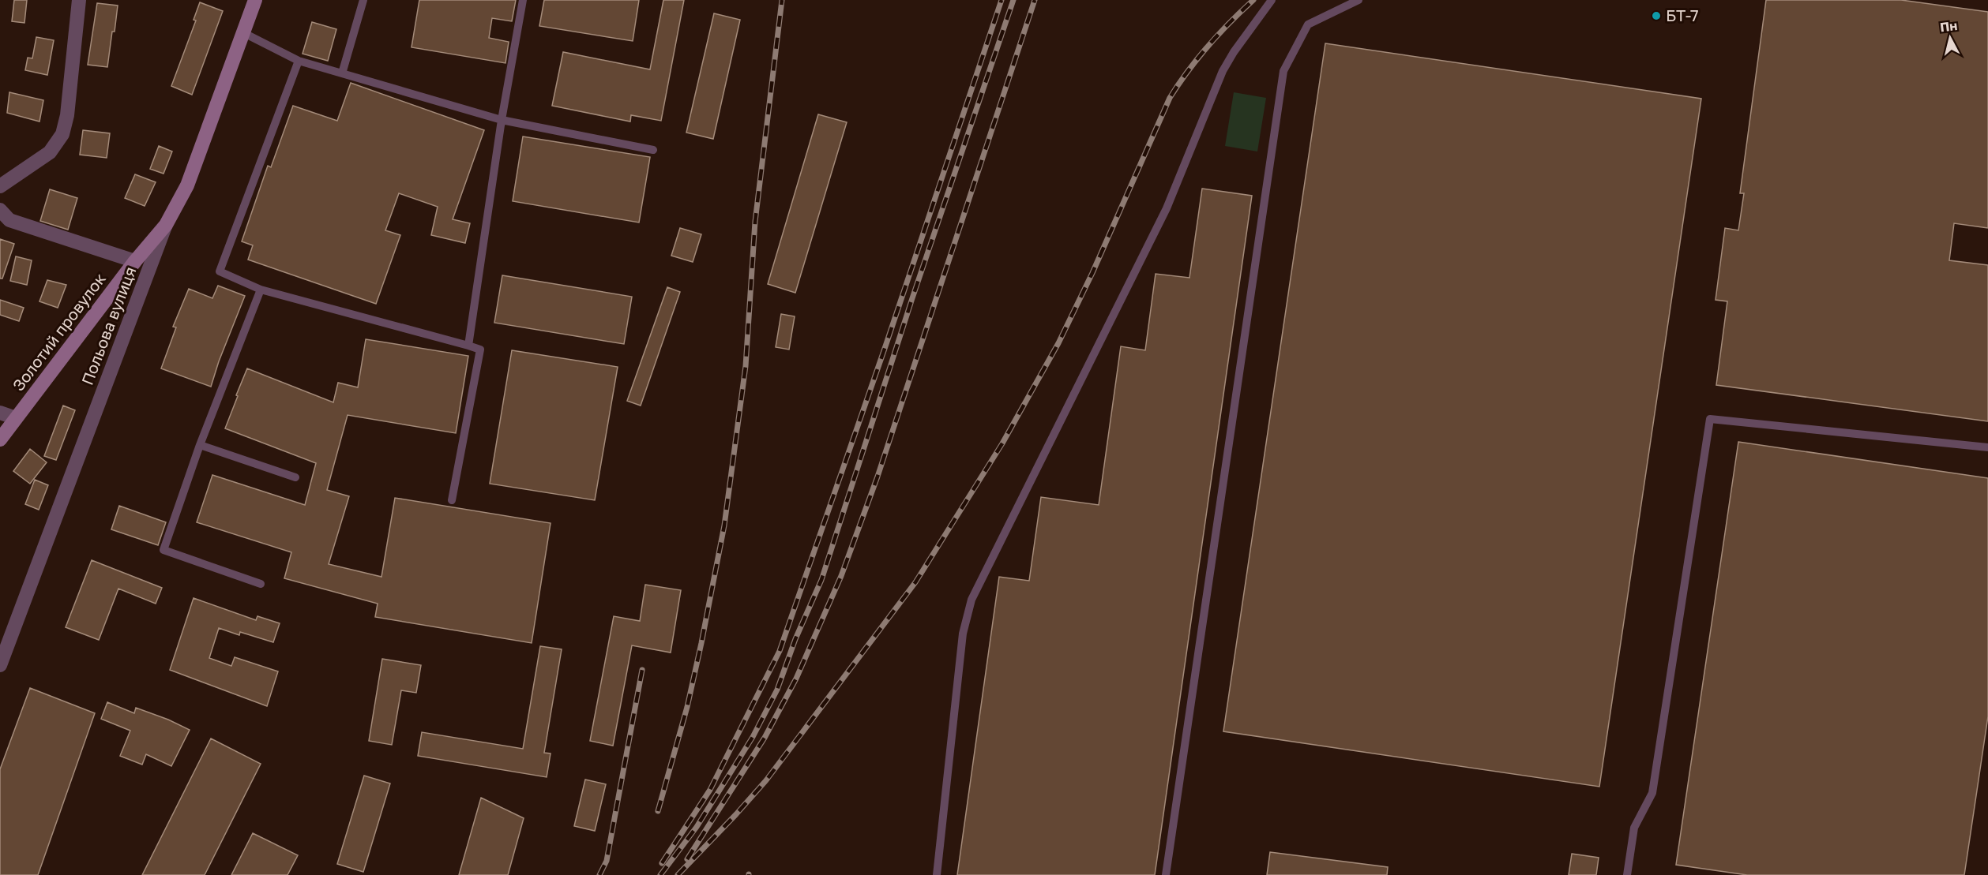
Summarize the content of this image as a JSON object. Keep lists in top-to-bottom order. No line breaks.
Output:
{"streets":{"main road":["Польова вулиця","Золотий провулок"]},"crossings":[["Польова вулиця","Золотий провулок"]],"places":["БТ-7"],"north":"top"}
